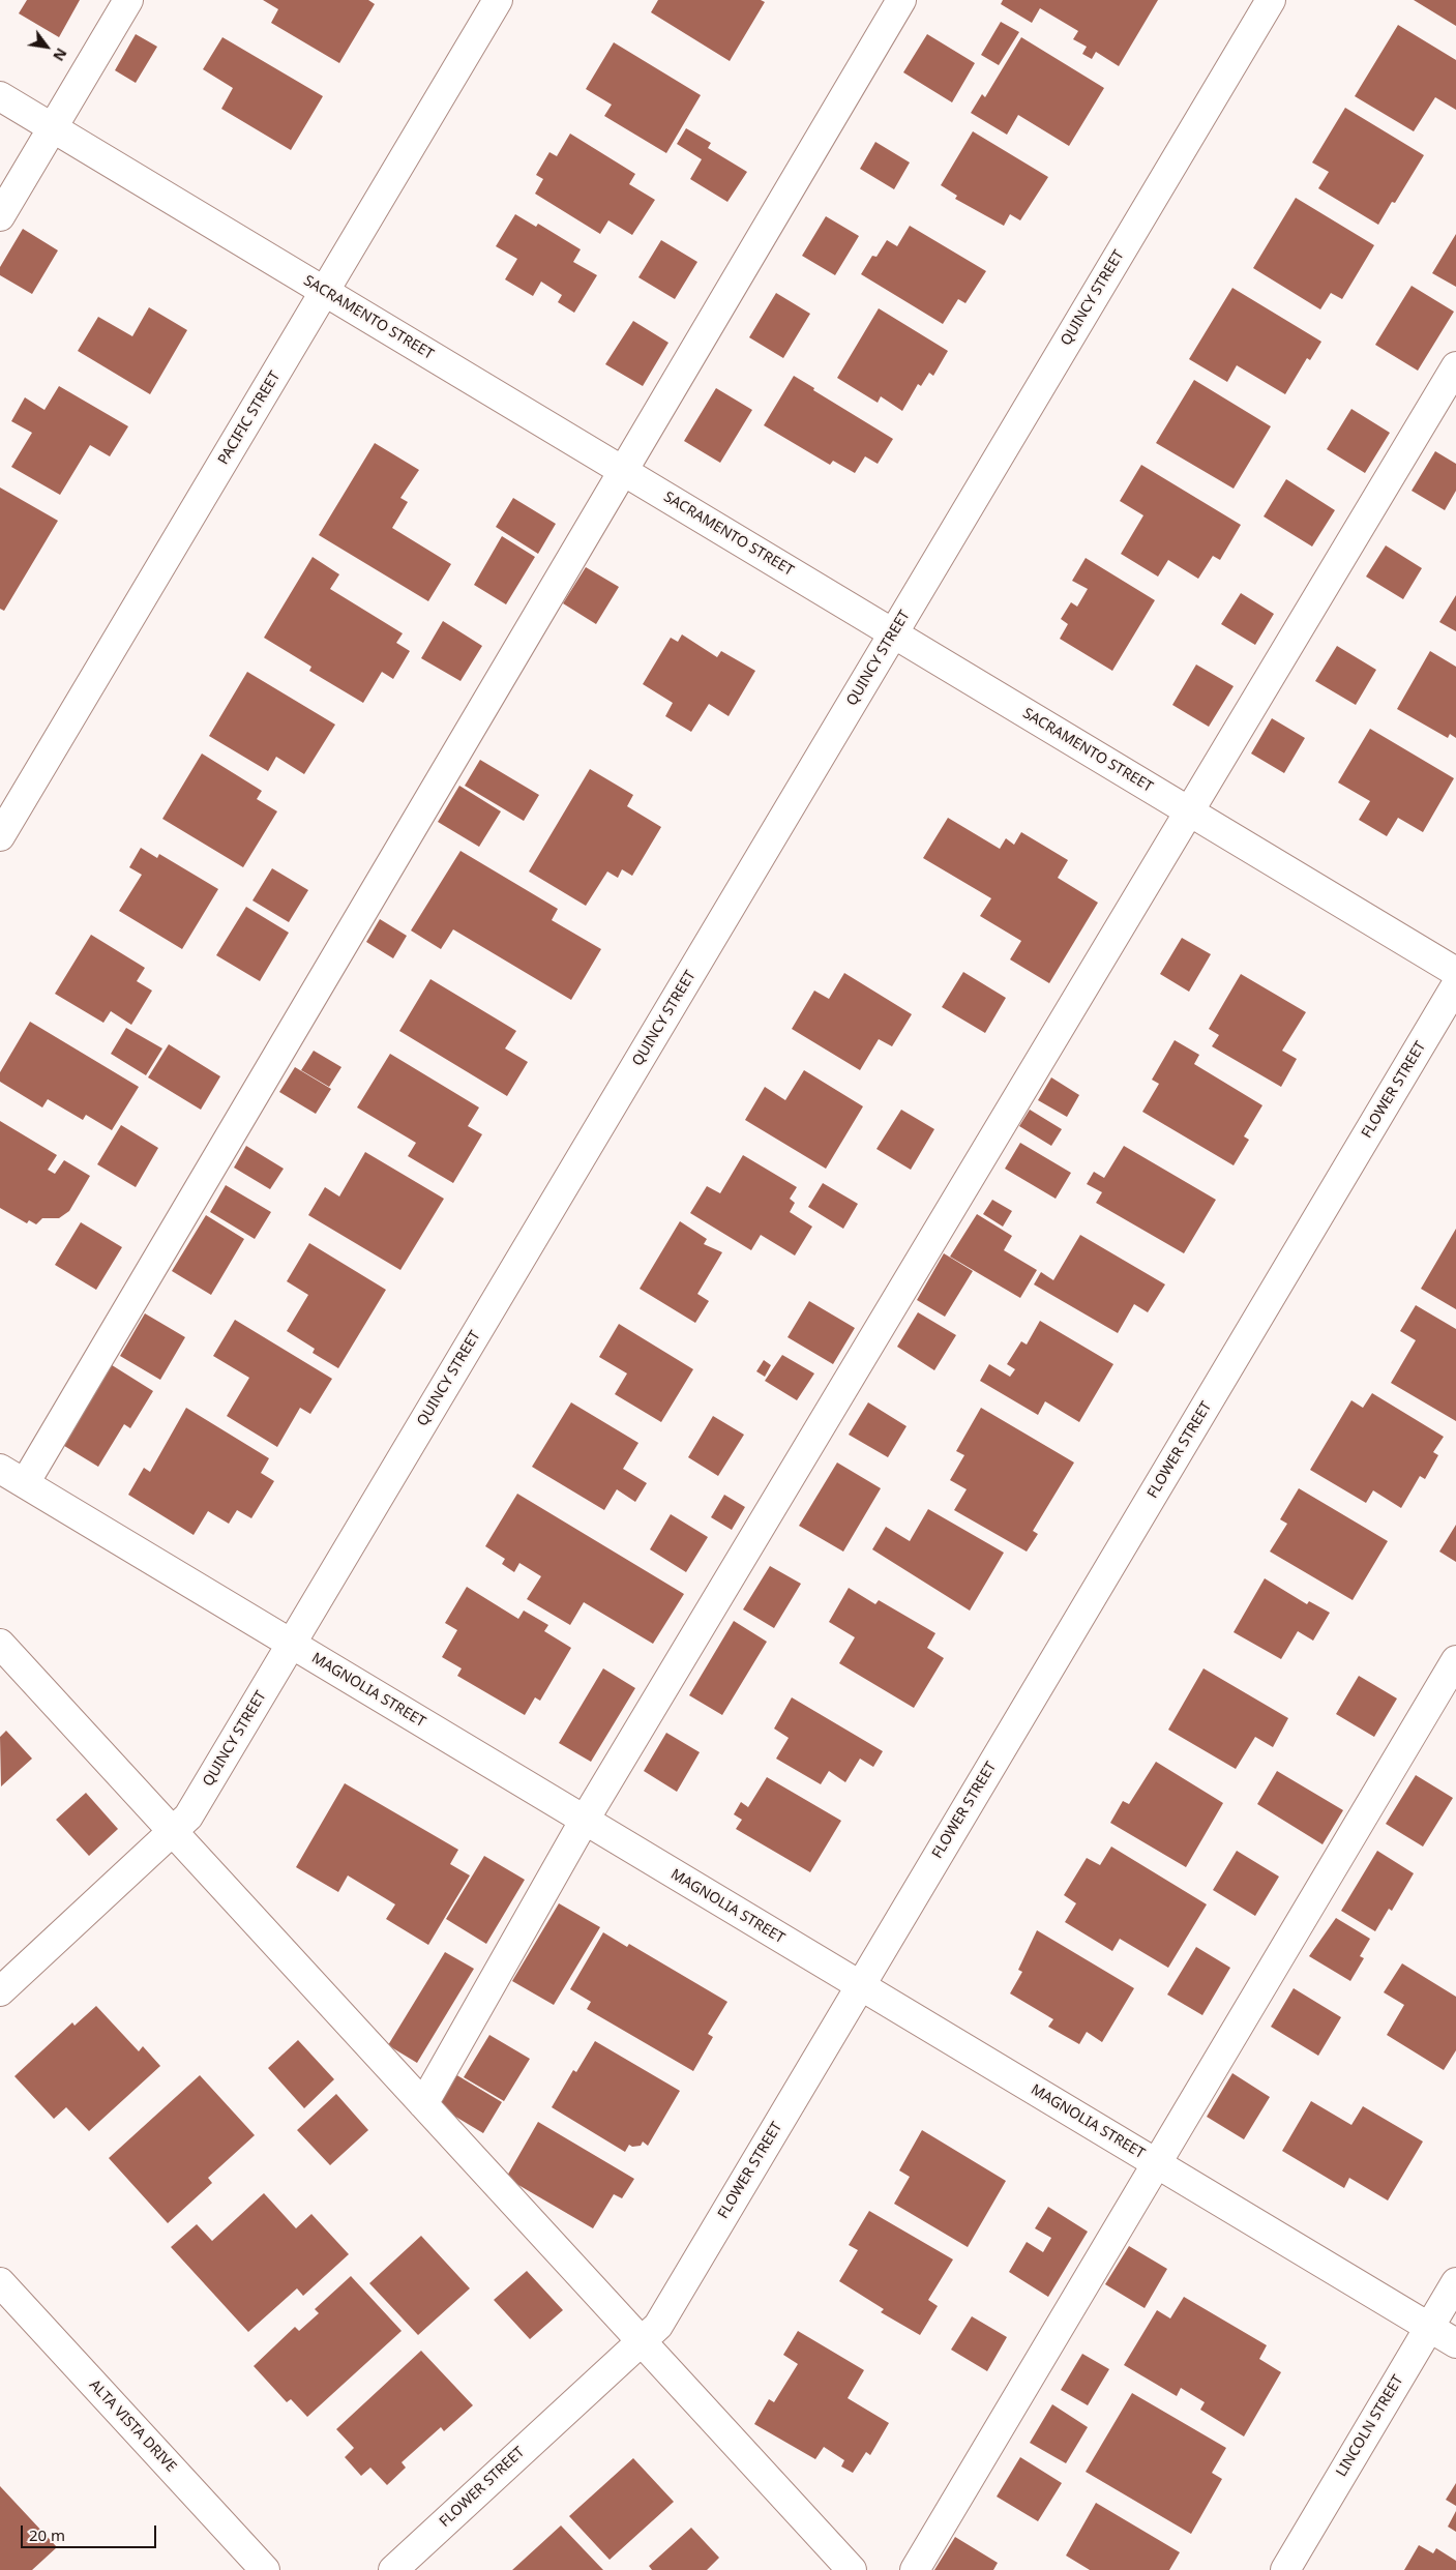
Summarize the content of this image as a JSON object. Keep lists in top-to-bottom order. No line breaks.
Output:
{"streets":{"street":["QUINCY STREET","SACRAMENTO STREET","PACIFIC STREET","FLOWER STREET","MAGNOLIA STREET","ALTA VISTA DRIVE","LINCOLN STREET"]},"crossings":[["QUINCY STREET","SACRAMENTO STREET"],["QUINCY STREET","MAGNOLIA STREET"],["SACRAMENTO STREET","PACIFIC STREET"],["FLOWER STREET","MAGNOLIA STREET"],["MAGNOLIA STREET","LINCOLN STREET"]],"scale_bar":"20 m","north":"bottom right"}
